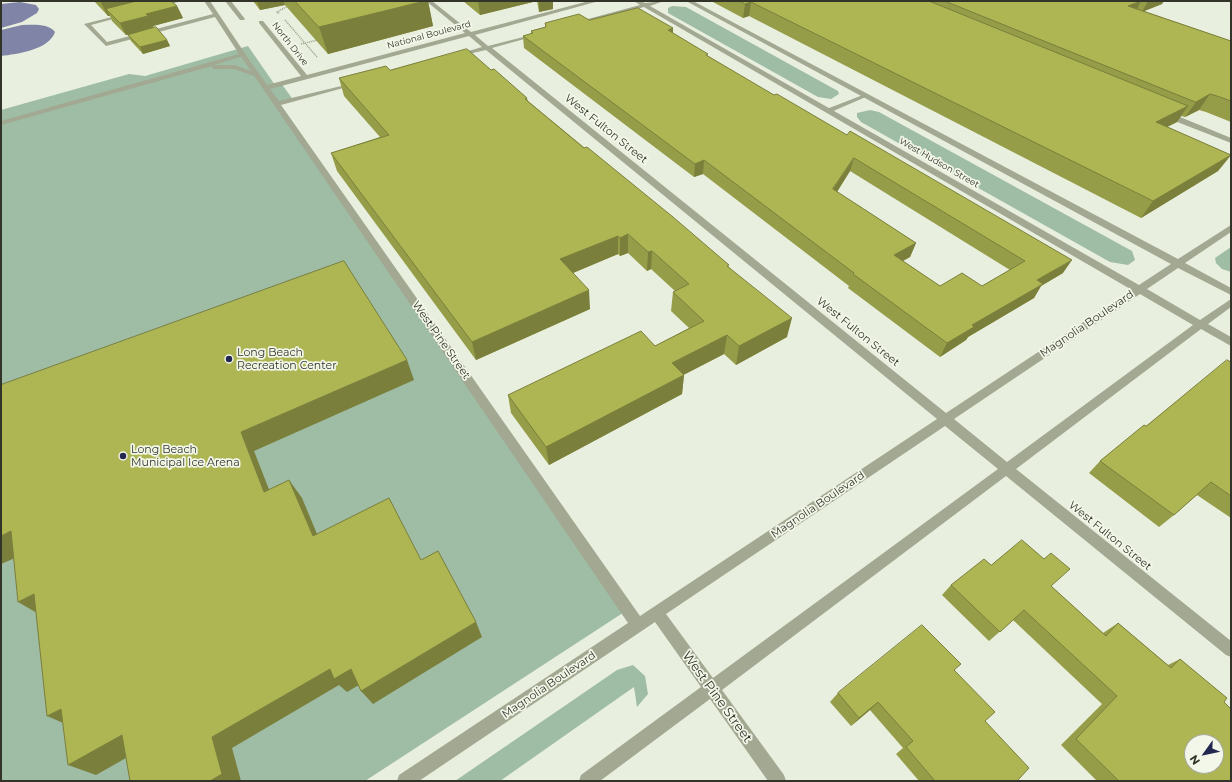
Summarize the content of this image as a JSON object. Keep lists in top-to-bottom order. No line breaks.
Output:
{"streets":{"street":["National Boulevard","North Drive","West Fulton Street","West Hudson Street","Magnolia Boulevard","West Pine Street"]},"crossings":[["National Boulevard","North Drive"],["National Boulevard","West Fulton Street"],["National Boulevard","West Pine Street"],["West Fulton Street","Magnolia Boulevard"],["West Hudson Street","Magnolia Boulevard"],["Magnolia Boulevard","West Pine Street"]],"places":["Long Beach Recreation Center","Long Beach Municipal Ice Arena"],"north":"bottom left"}
